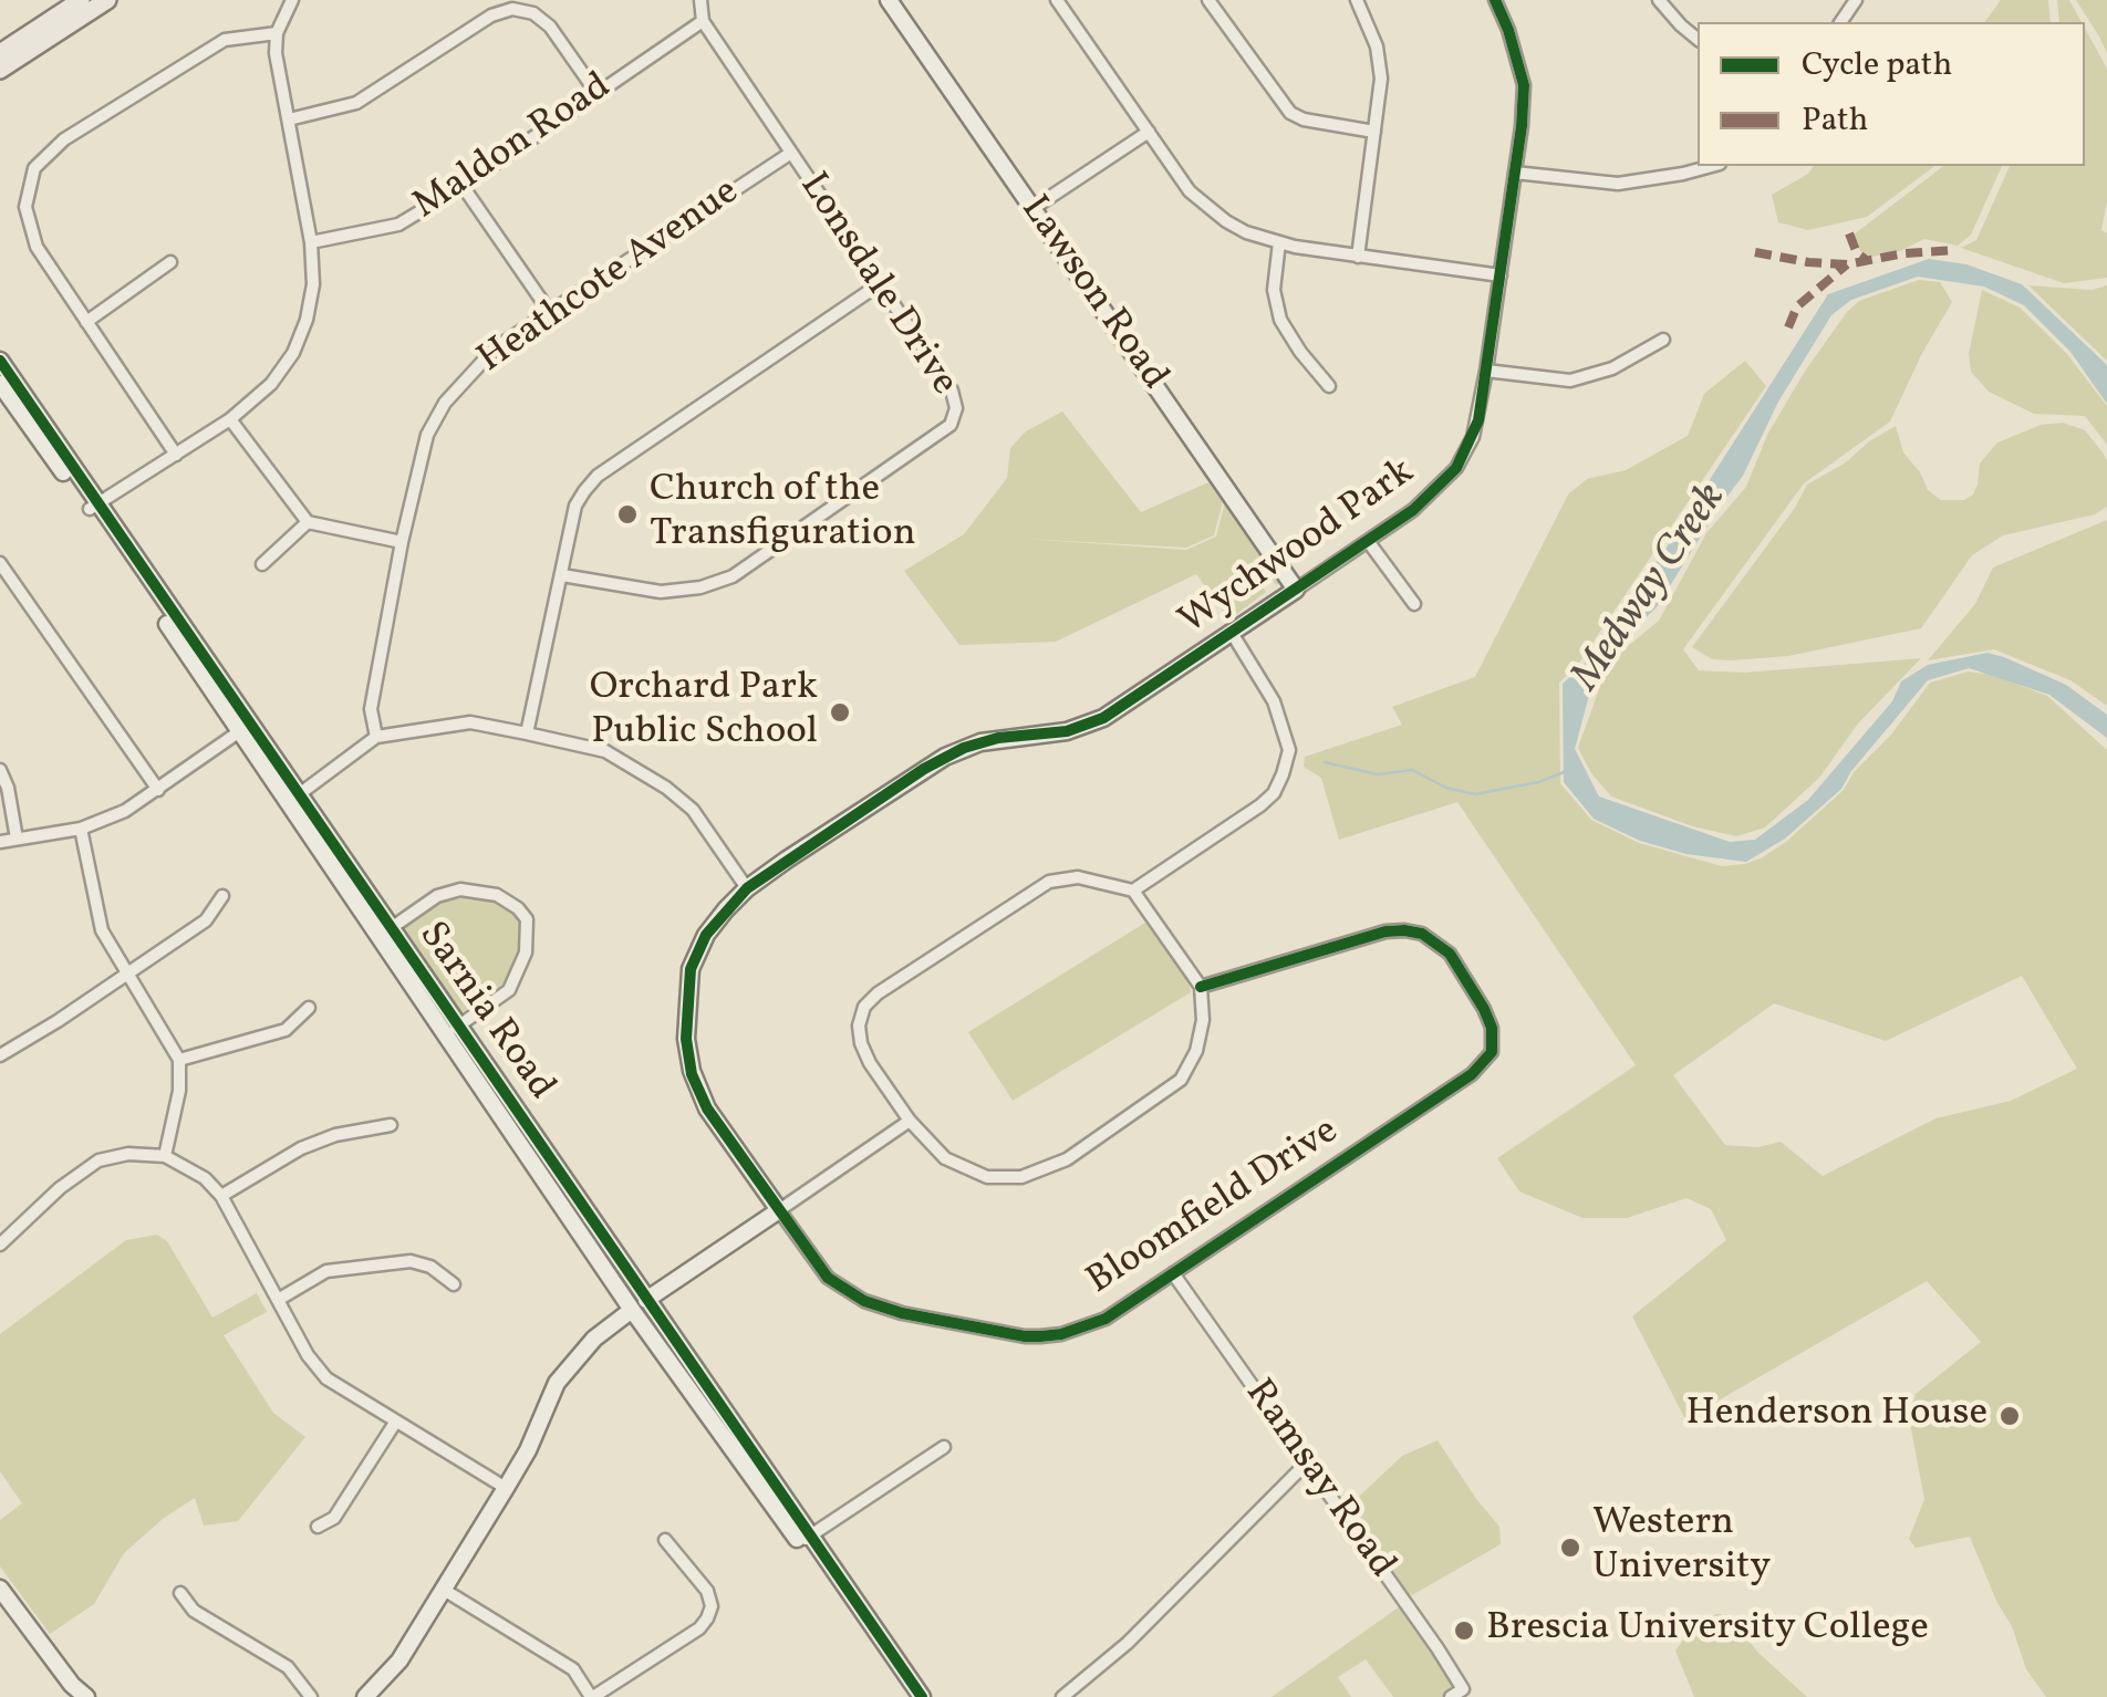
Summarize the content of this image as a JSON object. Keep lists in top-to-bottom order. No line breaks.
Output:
{"streets":{"street":["Maldon Road","Heathcote Avenue","Lonsdale Drive","Lawson Road","Wychwood Park","Sarnia Road","Bloomfield Drive","Ramsay Road"]},"crossings":[["Maldon Road","Lonsdale Drive"],["Heathcote Avenue","Lonsdale Drive"],["Lawson Road","Wychwood Park"],["Wychwood Park","Bloomfield Drive"],["Bloomfield Drive","Ramsay Road"]],"water":["Medway Creek"],"places":["Church of the Transfiguration","Orchard Park Public School","Henderson House","Western University","Brescia University College"],"legend":["Cycle path","Path"]}
